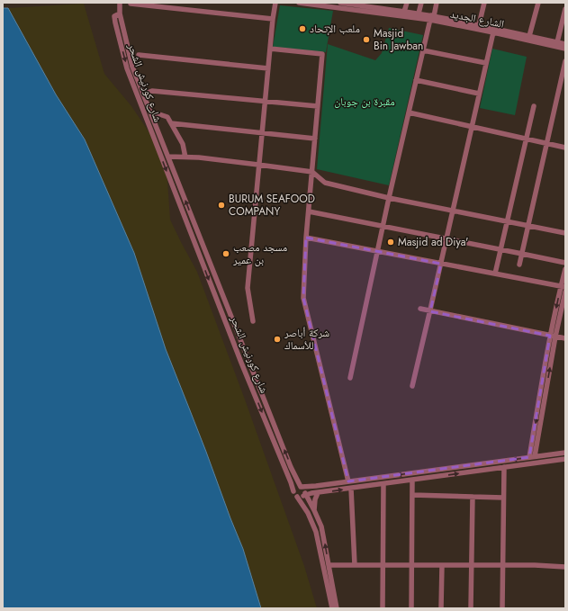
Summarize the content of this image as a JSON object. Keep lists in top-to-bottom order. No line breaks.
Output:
{"streets":{"street":["الشارع الجديد","شارع كورنيش الشحر"]},"parks":["مقبرة بن جوبان"],"places":["ملعب الإتحاد","Masjid Bin Jawban","BURUM SEAFOOD COMPANY","Masjid ad Diya'","مسجد مصعب بن عمير","شركة أباصر للأسماك"]}
